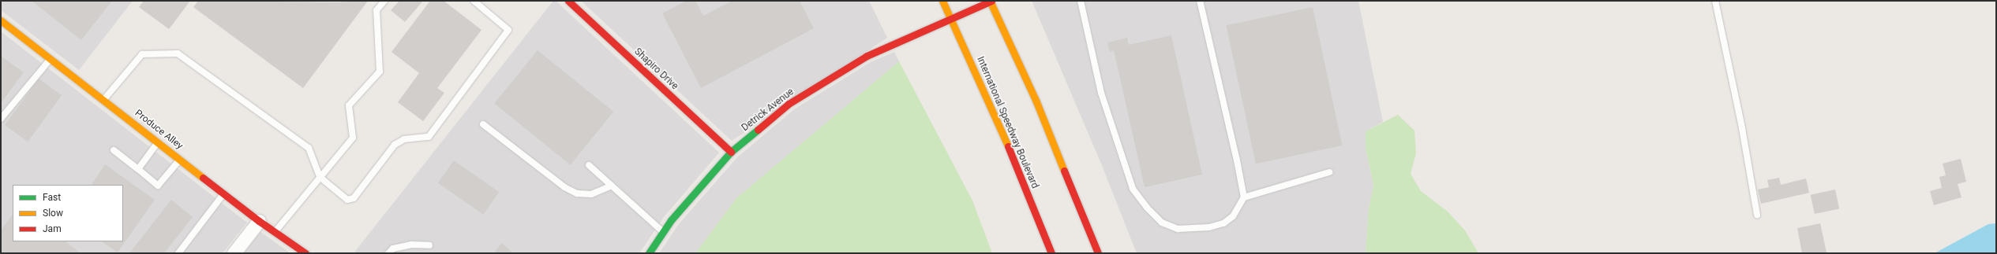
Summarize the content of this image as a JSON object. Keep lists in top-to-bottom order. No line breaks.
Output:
{"streets":{"street":["Shapiro Drive","Detrick Avenue","International Speedway Boulevard","Produce Alley"]},"crossings":[["Shapiro Drive","Detrick Avenue"],["Detrick Avenue","International Speedway Boulevard"]],"legend":["Fast","Slow","Jam"]}
